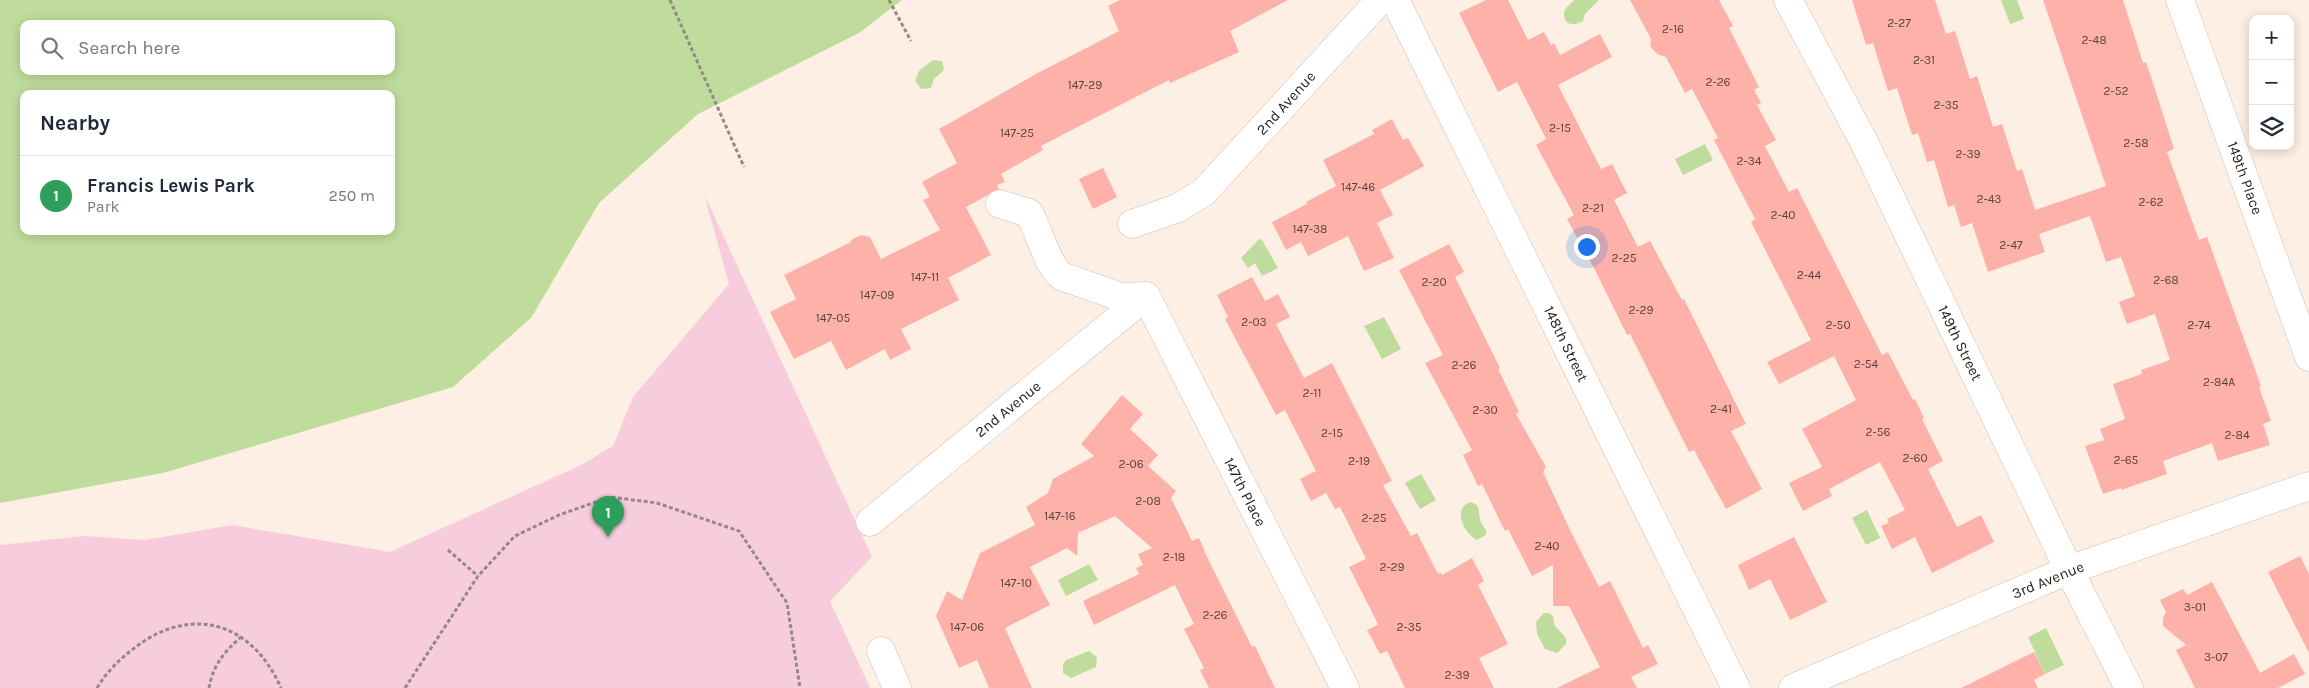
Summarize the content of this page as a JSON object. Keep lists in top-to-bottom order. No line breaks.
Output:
{"streets":{"street":["2nd Avenue","149th Place","149th Street","148th Street","147th Place","3rd Avenue"]},"crossings":[["2nd Avenue","147th Place"],["149th Street","3rd Avenue"]],"house_numbers":["2-27","2-16","2-48","2-31","2-26","147-29","2-52","2-35","2-15","147-25","2-58","2-39","2-34","147-46","2-43","2-62","2-21","2-40","147-38","2-47","2-25","2-44","147-11","2-68","2-20","147-09","2-29","147-05","2-03","2-50","2-74","2-54","2-26","2-84A","2-11","2-41","2-30","2-56","2-15","2-84","2-60","2-65","2-19","2-06","2-08","147-16","2-25","2-40","2-18","2-29","147-10","3-01","2-26","147-06","2-35","3-07","2-39"],"page":{"map_buttons":["+","−"],"search":"Search here","heading":"Nearby","list":[{"mark":"1","name":"Francis Lewis Park","note":"Park","value":"250 m"}],"pins":"1"}}
